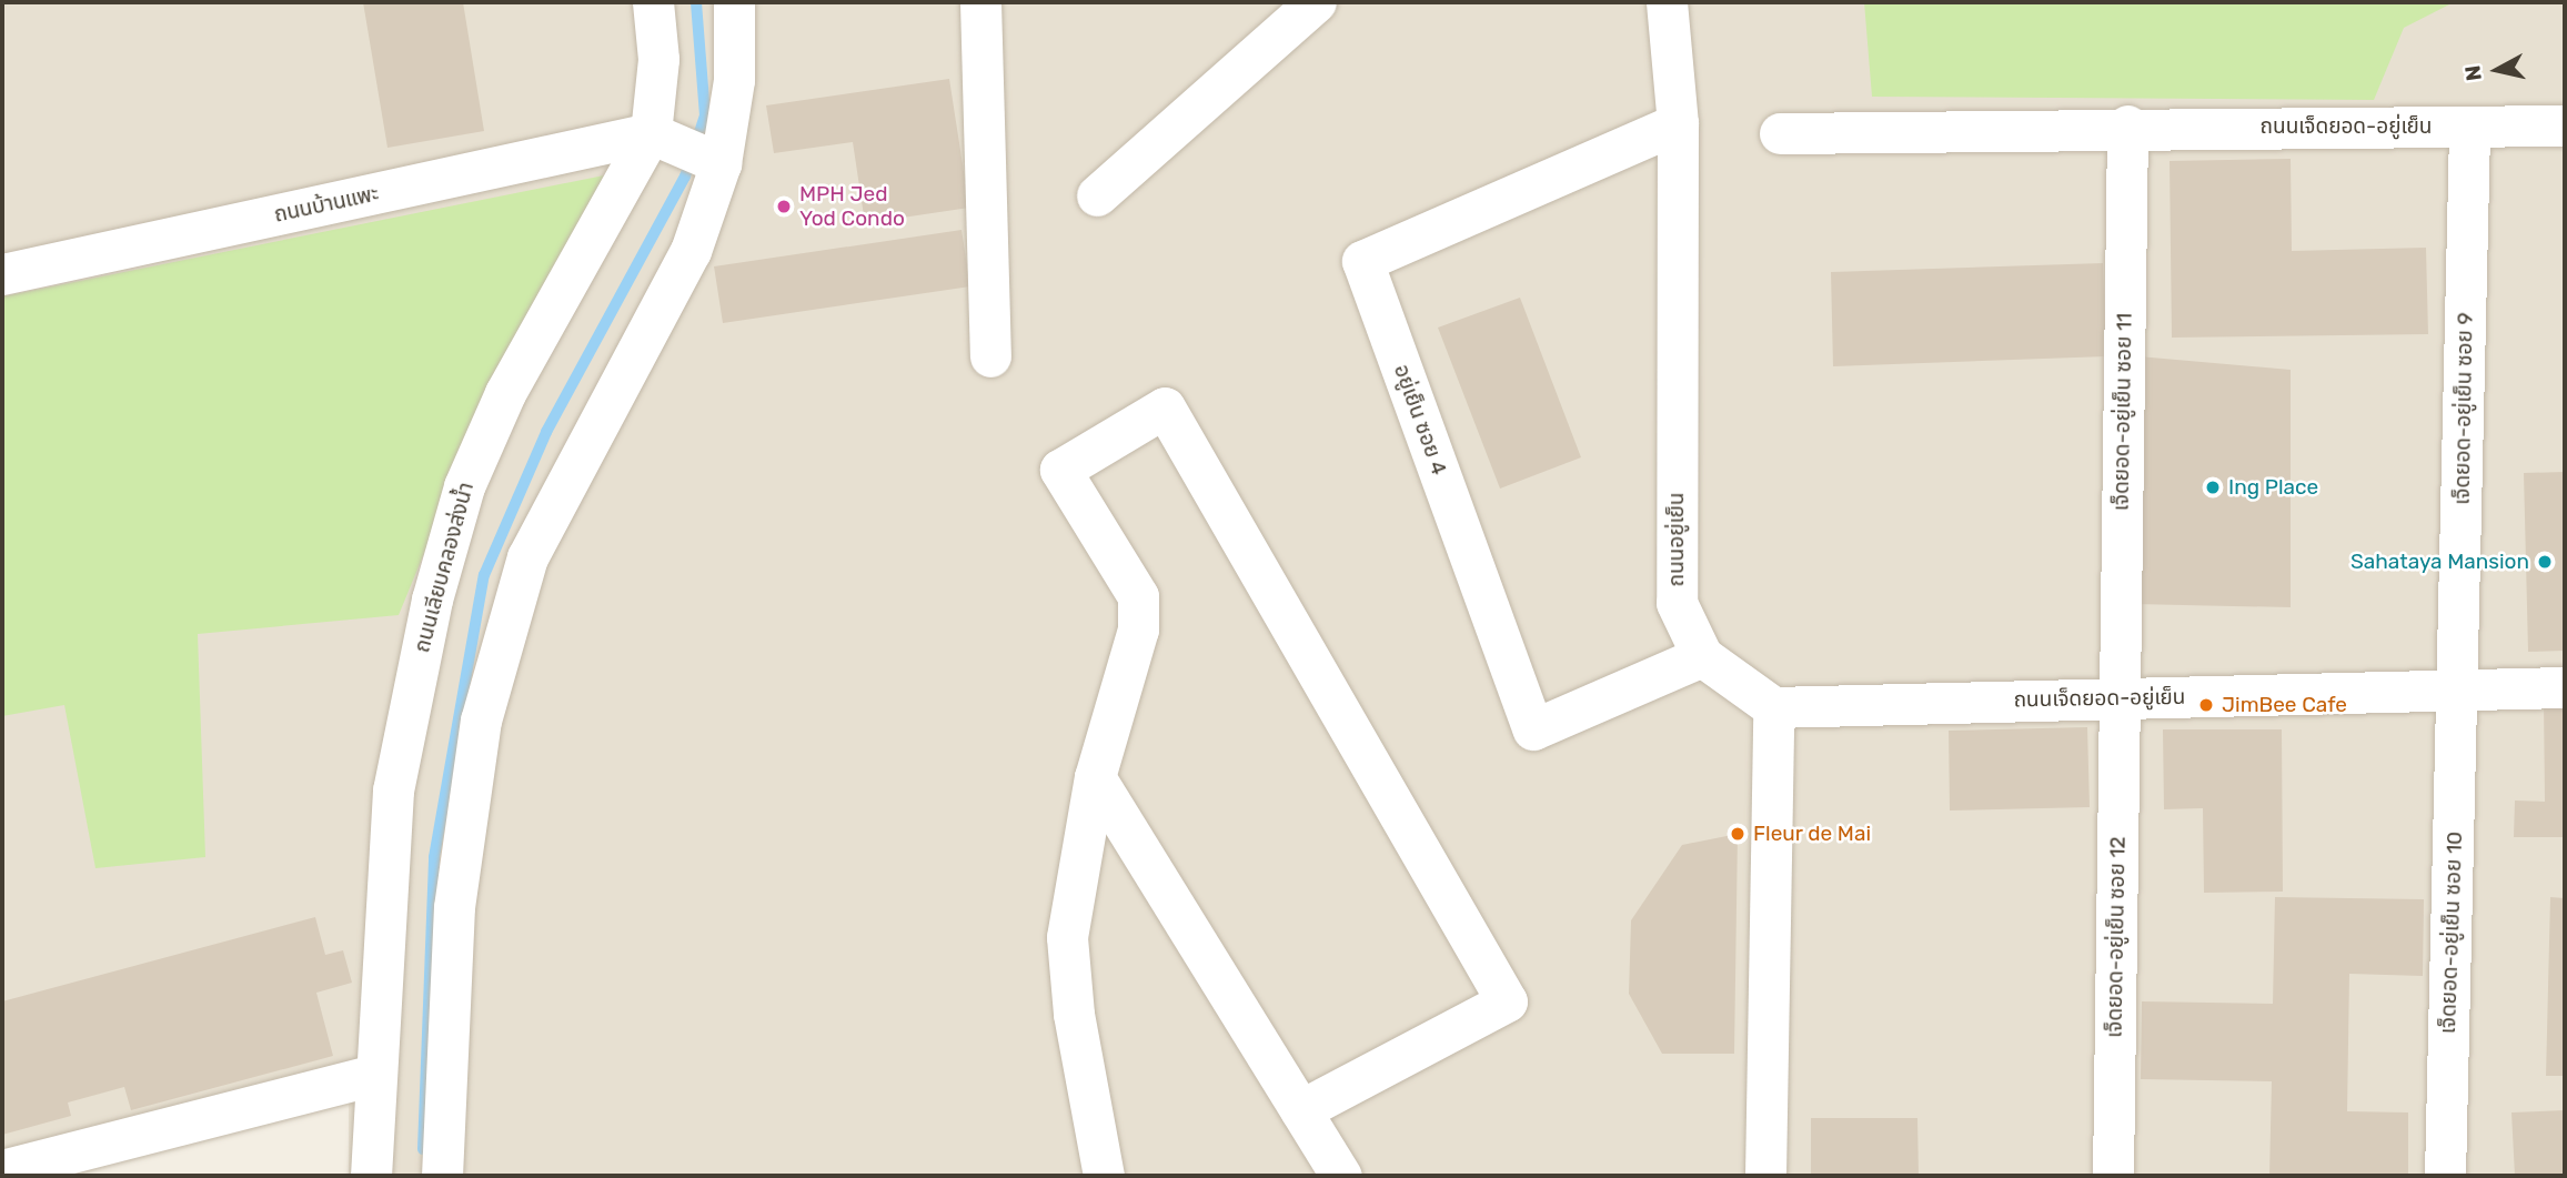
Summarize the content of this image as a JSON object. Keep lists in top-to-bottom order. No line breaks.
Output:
{"streets":{"street":["ถนนเจ็ดยอด-อยู่เย็น","ถนนบ้านแพะ","เจ็ดยอด-อยู่เย็น ซอย 9","เจ็ดยอด-อยู่เย็น ซอย 11","อยู่เย็น ซอย 4","ถนนอยู่เย็น","ถนนเลียบคลองส่งน้ำ","เจ็ดยอด-อยู่เย็น ซอย 10","เจ็ดยอด-อยู่เย็น ซอย 12"]},"crossings":[["ถนนเจ็ดยอด-อยู่เย็น","เจ็ดยอด-อยู่เย็น ซอย 9"],["ถนนเจ็ดยอด-อยู่เย็น","เจ็ดยอด-อยู่เย็น ซอย 11"],["ถนนเจ็ดยอด-อยู่เย็น","ถนนอยู่เย็น"],["ถนนเจ็ดยอด-อยู่เย็น","เจ็ดยอด-อยู่เย็น ซอย 10"],["ถนนเจ็ดยอด-อยู่เย็น","เจ็ดยอด-อยู่เย็น ซอย 12"],["ถนนบ้านแพะ","ถนนเลียบคลองส่งน้ำ"],["เจ็ดยอด-อยู่เย็น ซอย 9","เจ็ดยอด-อยู่เย็น ซอย 10"],["เจ็ดยอด-อยู่เย็น ซอย 11","เจ็ดยอด-อยู่เย็น ซอย 12"],["อยู่เย็น ซอย 4","ถนนอยู่เย็น"]],"places":["MPH Jed Yod Condo","Ing Place","Sahataya Mansion","JimBee Cafe","Fleur de Mai"],"north":"left"}
